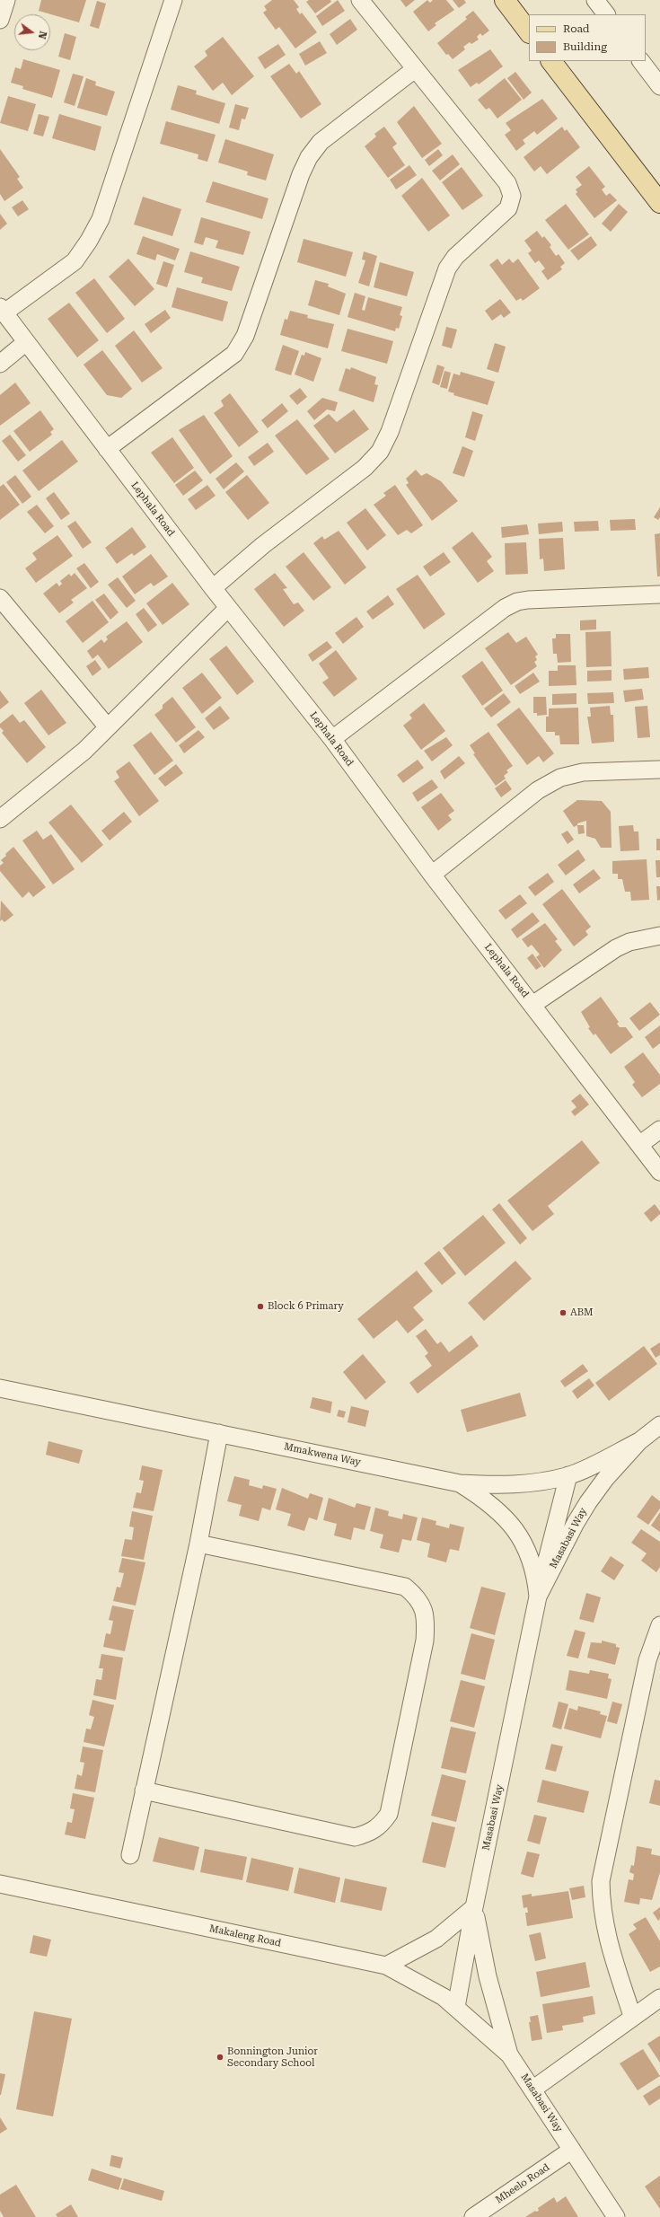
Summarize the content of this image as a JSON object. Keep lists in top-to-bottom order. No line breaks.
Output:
{"streets":{"street":["Lephala Road","Mmakwena Way","Masabasi Way","Makaleng Road","Mheelo Road"]},"crossings":[["Mmakwena Way","Masabasi Way"],["Masabasi Way","Makaleng Road"],["Masabasi Way","Mheelo Road"]],"places":["Block 6 Primary","ABM","Bonnington Junior Secondary School"],"legend":["Road","Building"],"north":"right"}
